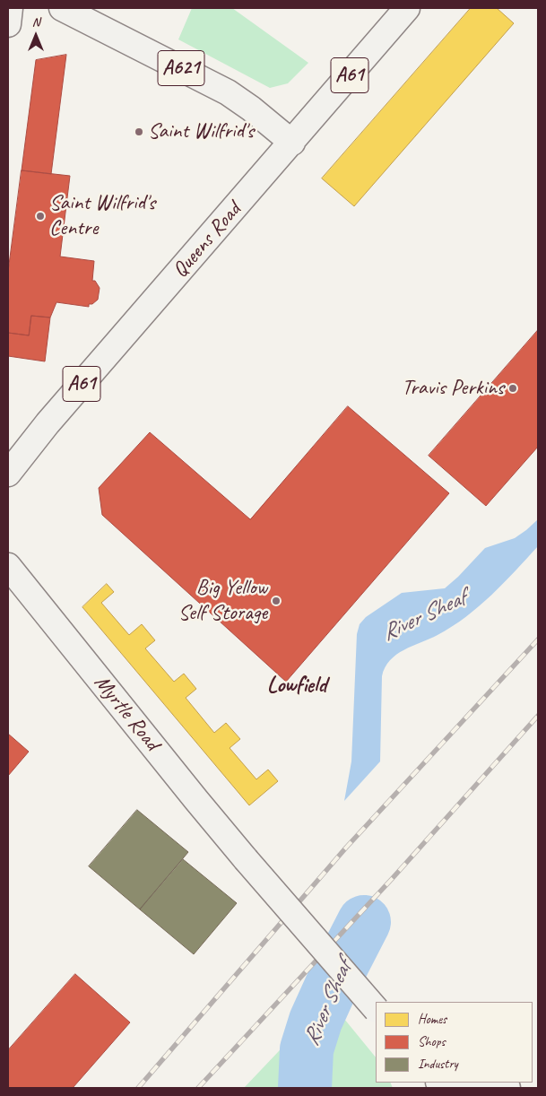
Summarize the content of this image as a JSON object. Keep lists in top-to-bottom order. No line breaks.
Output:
{"streets":{"main road":["A621","A61","Queens Road","Myrtle Road"]},"crossings":[["A621","Queens Road"]],"districts":["Lowfield"],"water":["River Sheaf"],"places":["Saint Wilfrid's","Saint Wilfrid's Centre","Travis Perkins","Big Yellow Self Storage"],"legend":["Homes","Shops","Industry"],"north":"top"}
